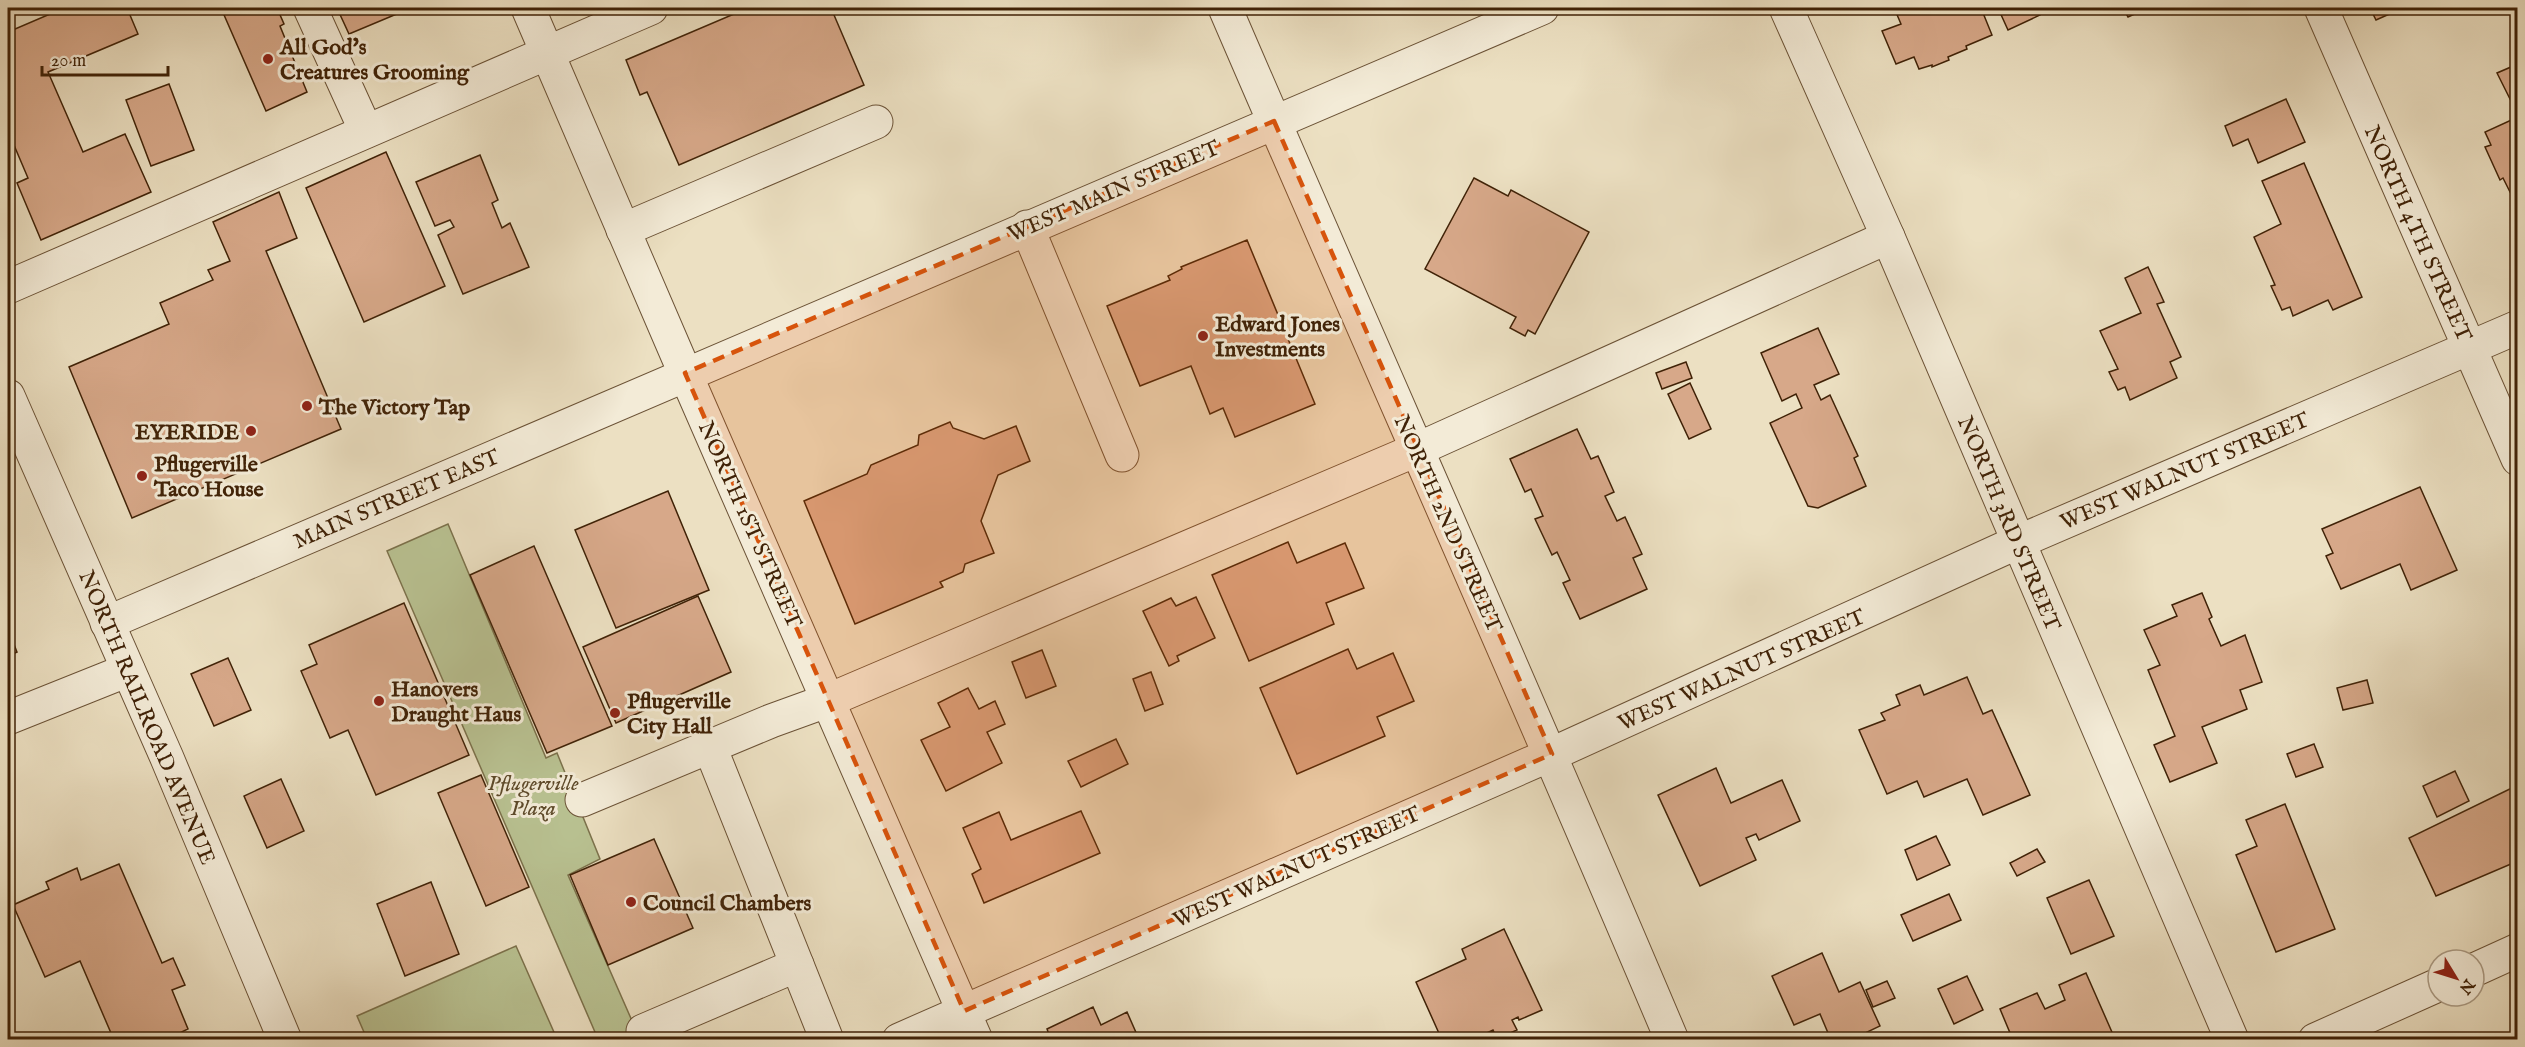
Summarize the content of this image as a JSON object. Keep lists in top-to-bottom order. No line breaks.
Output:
{"streets":{"street":["WEST MAIN STREET","NORTH 4TH STREET","WEST WALNUT STREET","MAIN STREET EAST","NORTH 2ND STREET","NORTH 3RD STREET","NORTH 1ST STREET","NORTH RAILROAD AVENUE"]},"crossings":[["WEST MAIN STREET","MAIN STREET EAST"],["WEST MAIN STREET","NORTH 2ND STREET"],["WEST MAIN STREET","NORTH 1ST STREET"],["NORTH 4TH STREET","WEST WALNUT STREET"],["WEST WALNUT STREET","NORTH 2ND STREET"],["WEST WALNUT STREET","NORTH 3RD STREET"],["WEST WALNUT STREET","NORTH 1ST STREET"],["MAIN STREET EAST","NORTH 1ST STREET"],["MAIN STREET EAST","NORTH RAILROAD AVENUE"]],"parks":["Pflugerville Plaza"],"places":["All God's Creatures Grooming","Edward Jones Investments","The Victory Tap","EYERIDE","Pflugerville Taco House","Hanovers Draught Haus","Pflugerville City Hall","Council Chambers"],"scale_bar":"20 m","north":"bottom right"}
